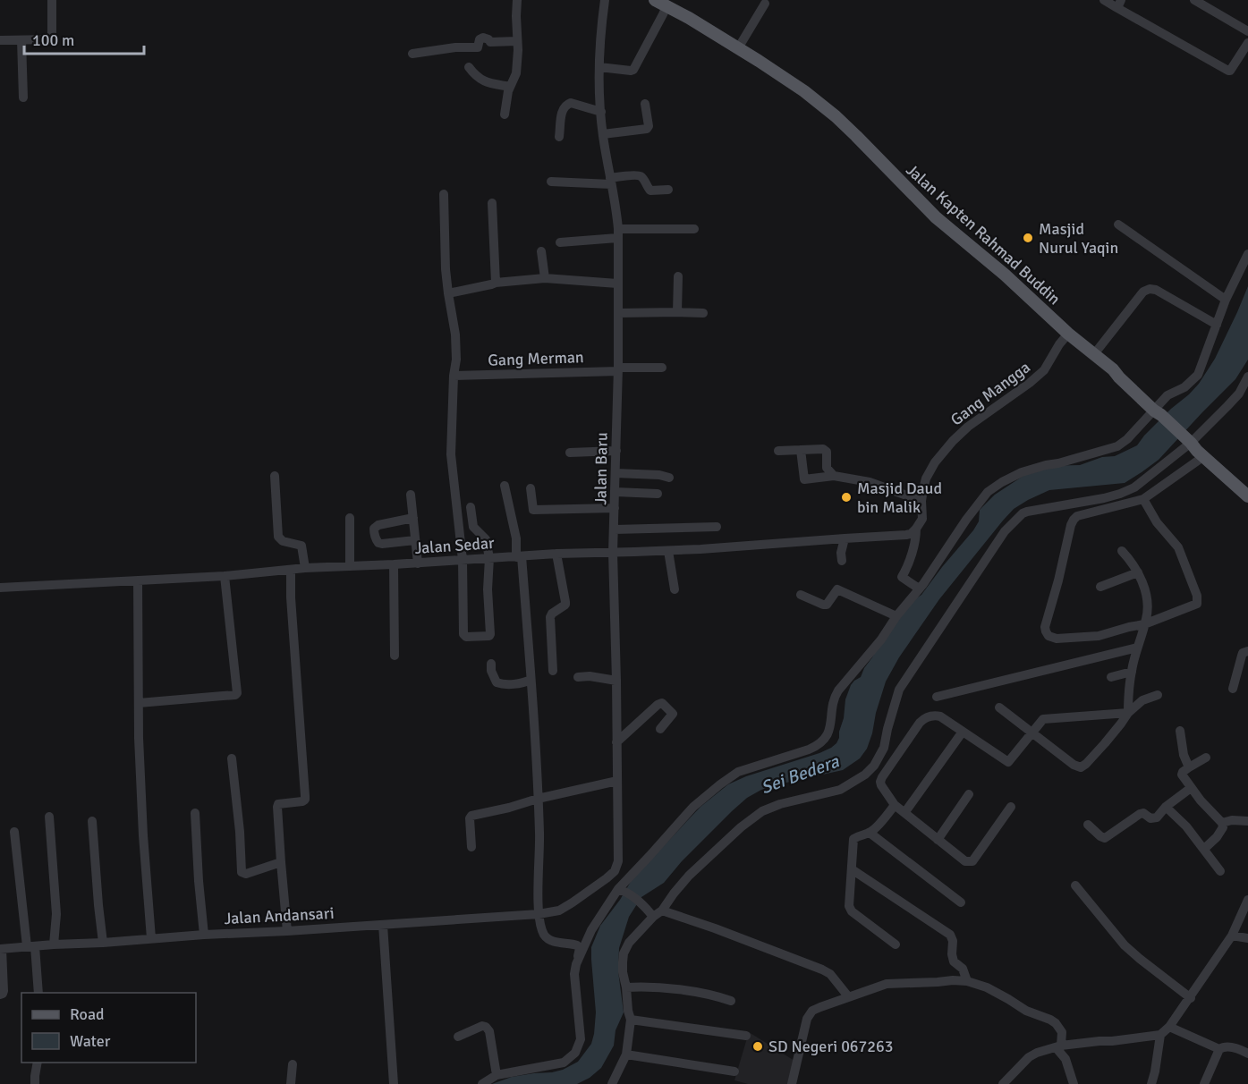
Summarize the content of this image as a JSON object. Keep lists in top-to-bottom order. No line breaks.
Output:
{"streets":{"main road":["Jalan Kapten Rahmad Buddin"],"street":["Gang Merman","Gang Mangga","Jalan Baru","Jalan Sedar","Jalan Andansari"]},"crossings":[["Jalan Kapten Rahmad Buddin","Gang Mangga"],["Gang Merman","Jalan Baru"],["Gang Mangga","Jalan Sedar"],["Jalan Baru","Jalan Sedar"],["Jalan Baru","Jalan Andansari"]],"water":["Sei Bedera"],"places":["Masjid Nurul Yaqin","Masjid Daud bin Malik","SD Negeri 067263"],"legend":["Road","Water"],"scale_bar":"100 m"}
